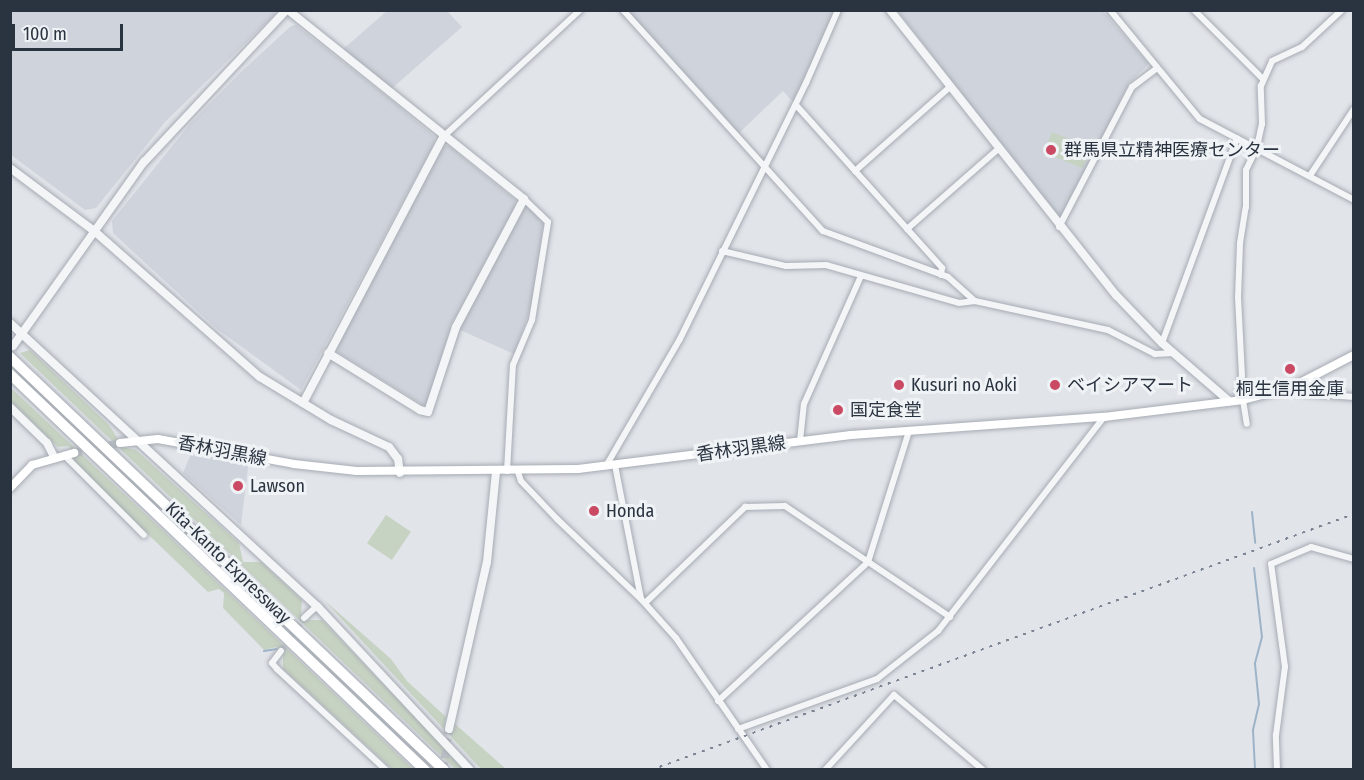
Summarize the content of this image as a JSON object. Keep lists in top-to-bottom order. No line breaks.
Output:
{"streets":{"highway":["Kita-Kanto Expressway"],"main road":["香林羽黒線"]},"places":["群馬県立精神医療センター","桐生信用金庫","Kusuri no Aoki","ベイシアマート","国定食堂","Lawson","Honda"],"scale_bar":"100 m"}
